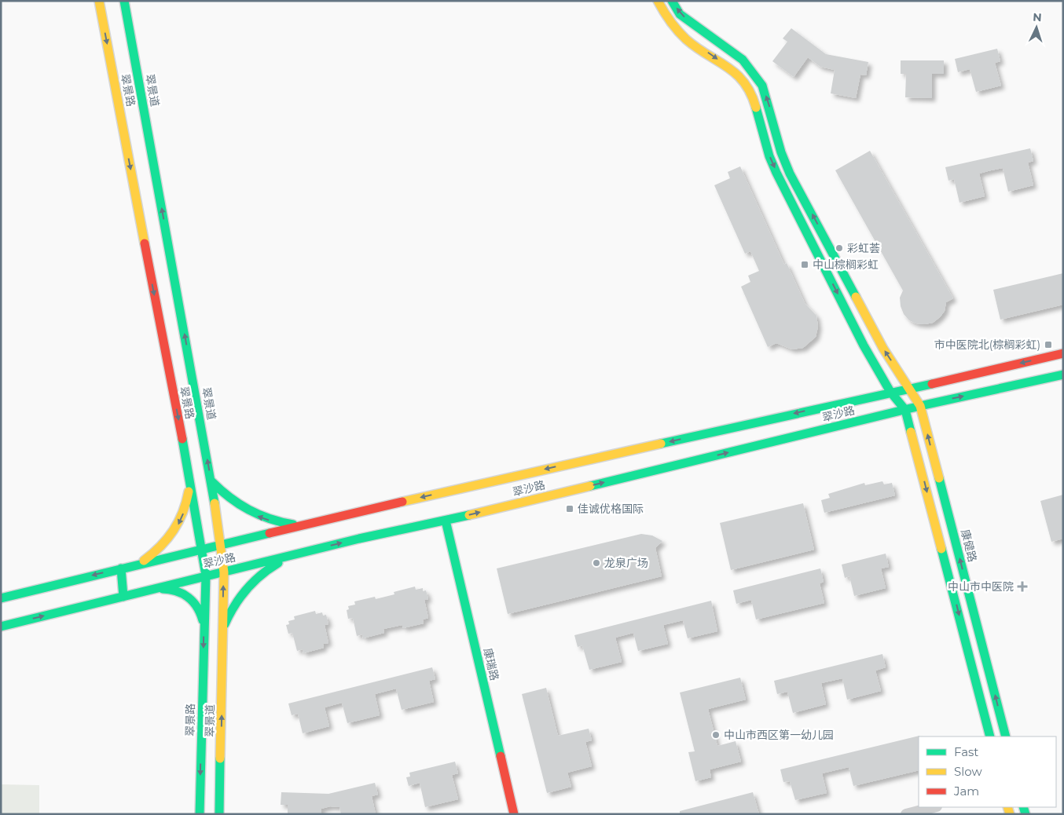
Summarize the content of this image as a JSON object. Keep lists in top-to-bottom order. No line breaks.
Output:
{"streets":{"main road":["翠景路","翠景道","翠沙路","康健路","康瑞路"]},"crossings":[["翠景路","翠沙路"],["翠景道","翠沙路"],["翠沙路","康健路"],["翠沙路","康瑞路"]],"one_way":["翠景路","翠景道"],"places":{"other":["彩虹荟","龙泉广场","中山市西区第一幼儿园"],"transit":["中山棕榈彩虹","市中医院北(棕榈彩虹)","佳诚优格国际"],"health":["中山市中医院"]},"legend":["Fast","Slow","Jam"],"north":"top"}
